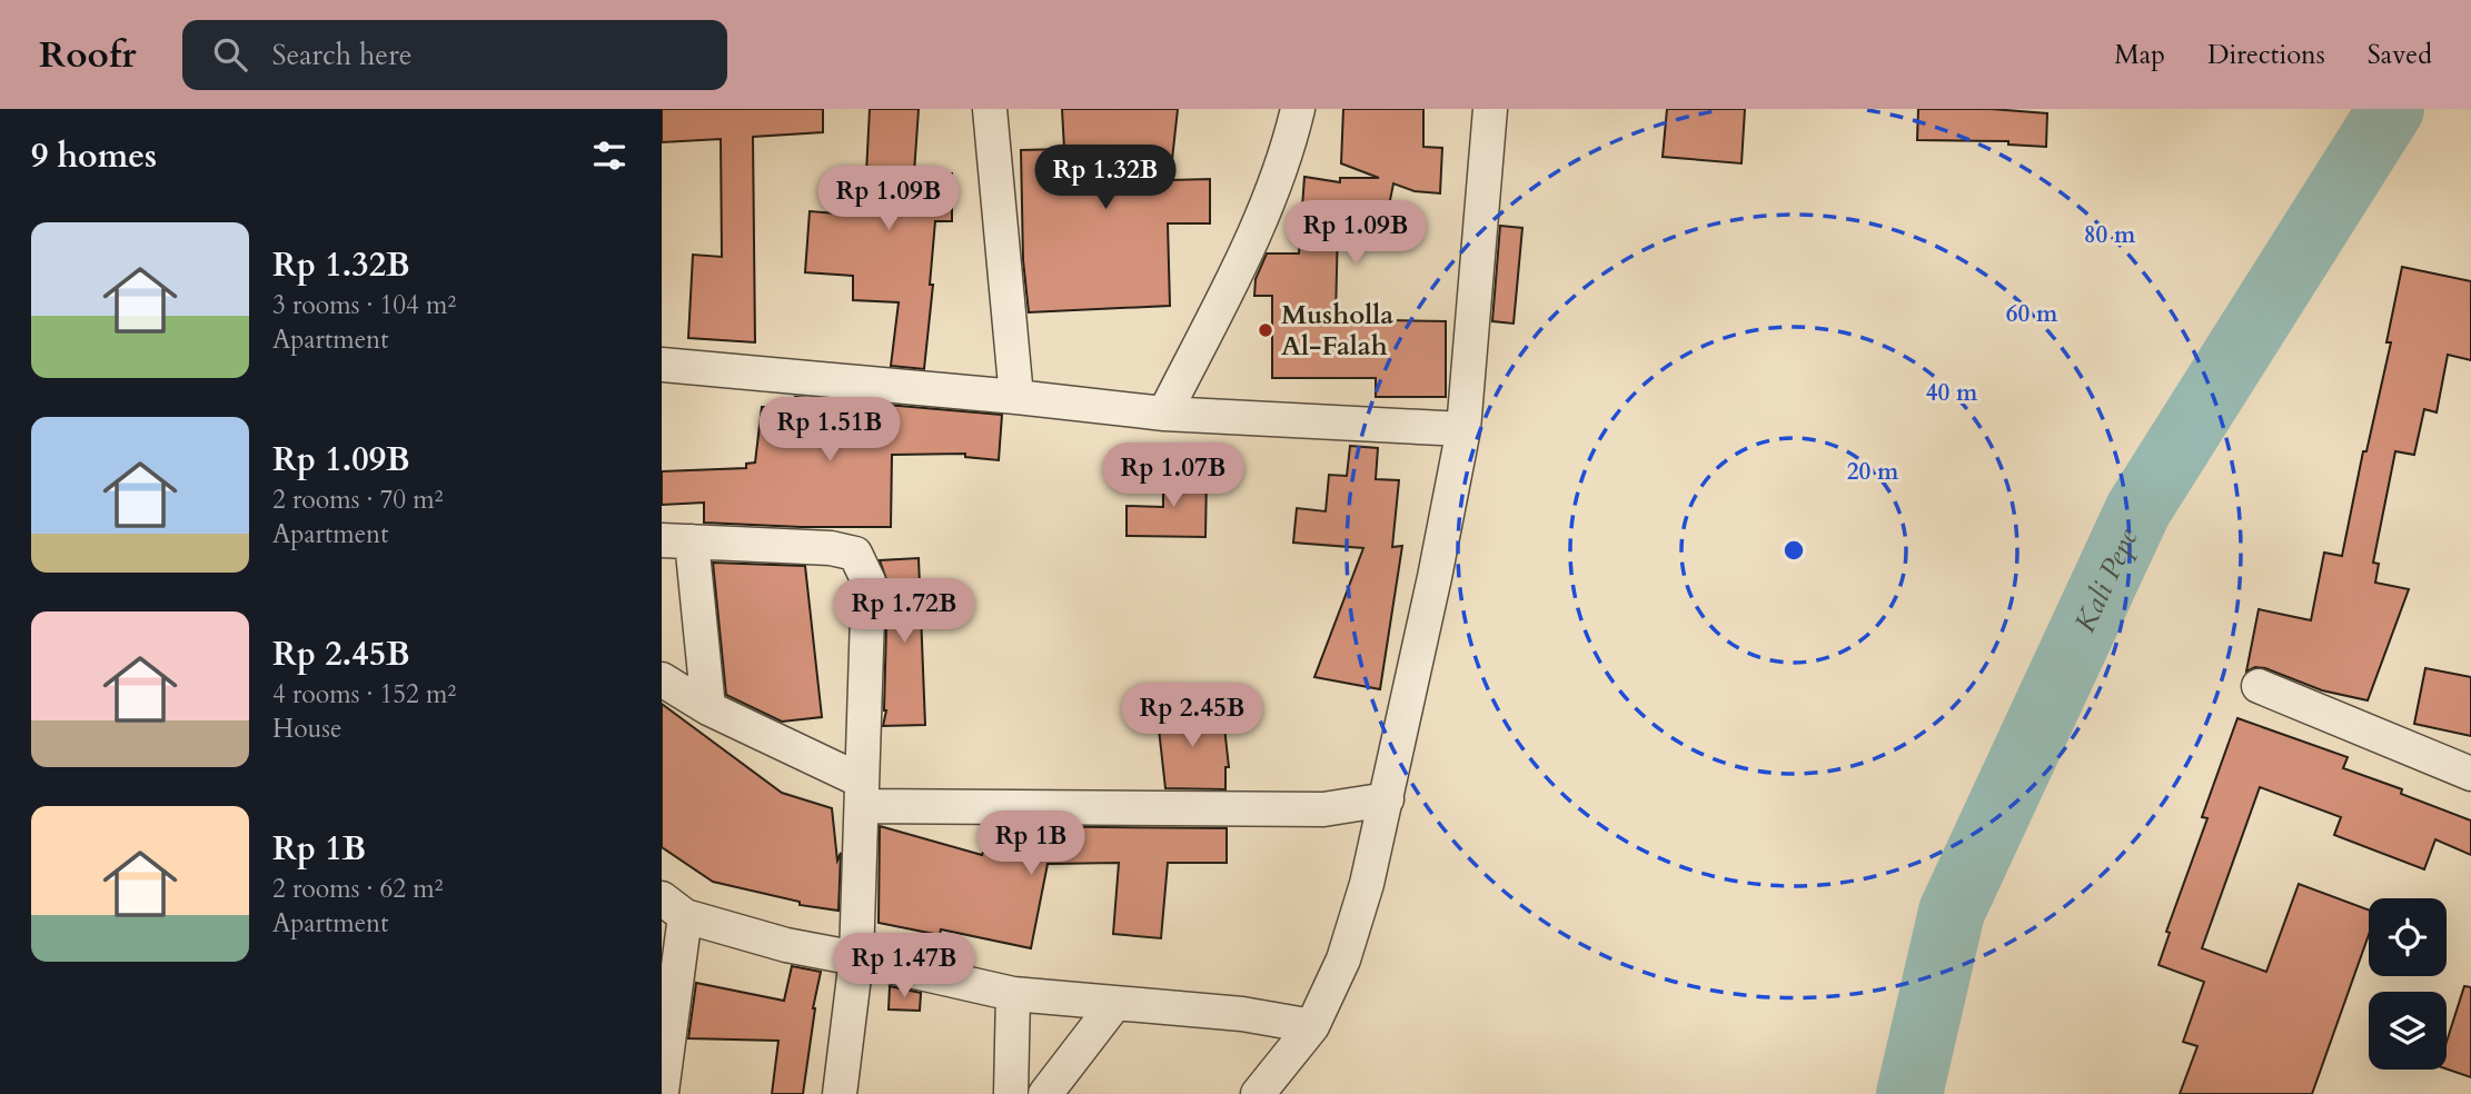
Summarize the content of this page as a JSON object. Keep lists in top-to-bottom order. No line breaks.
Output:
{"water":["Kali Pepe"],"places":["Musholla Al-Falah"],"page":{"header":"Roofr","search":"Search here","nav":["Map","Directions","Saved"],"heading":"9 homes","price":["Rp 1.32B","Rp 1.09B","Rp 1.09B","Rp 1.51B","Rp 1.07B","Rp 1.72B","Rp 2.45B","Rp 1B","Rp 1.47B"],"list":[{"name":"Rp 1.32B","note":"3 rooms · 104 m² · Apartment"},{"name":"Rp 1.09B","note":"2 rooms · 70 m² · Apartment"},{"name":"Rp 2.45B","note":"4 rooms · 152 m² · House"},{"name":"Rp 1B","note":"2 rooms · 62 m² · Apartment"}]},"rings":["80 m","60 m","40 m","20 m"]}
